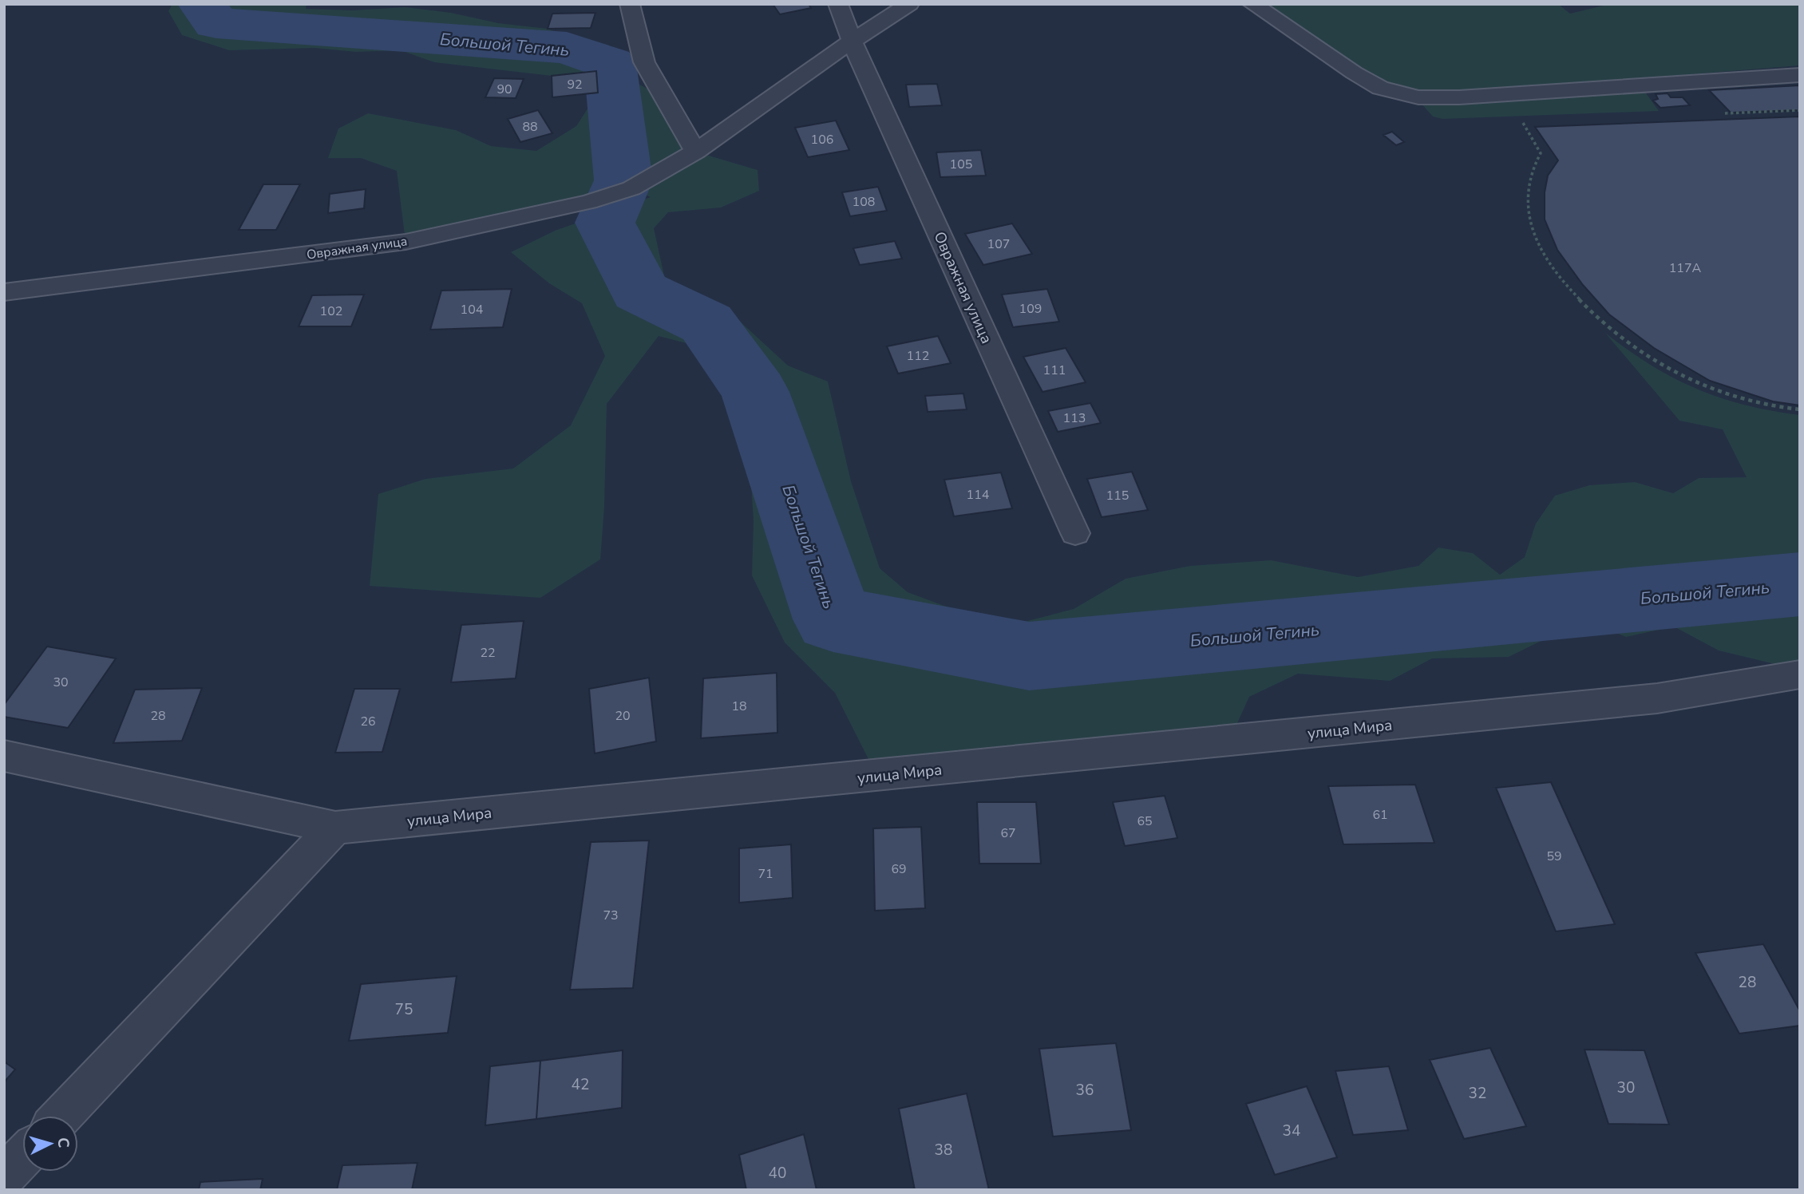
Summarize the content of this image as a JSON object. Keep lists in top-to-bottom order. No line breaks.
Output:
{"streets":{"street":["Овражная улица","улица Мира"]},"water":["Большой Тегинь"],"house_numbers":["92","90","88","106","105","108","107","117А","109","104","102","112","111","113","114","115","22","30","18","28","20","26","61","65","67","59","69","71","73","28","75","42","30","36","32","34","38","40"],"north":"right"}
